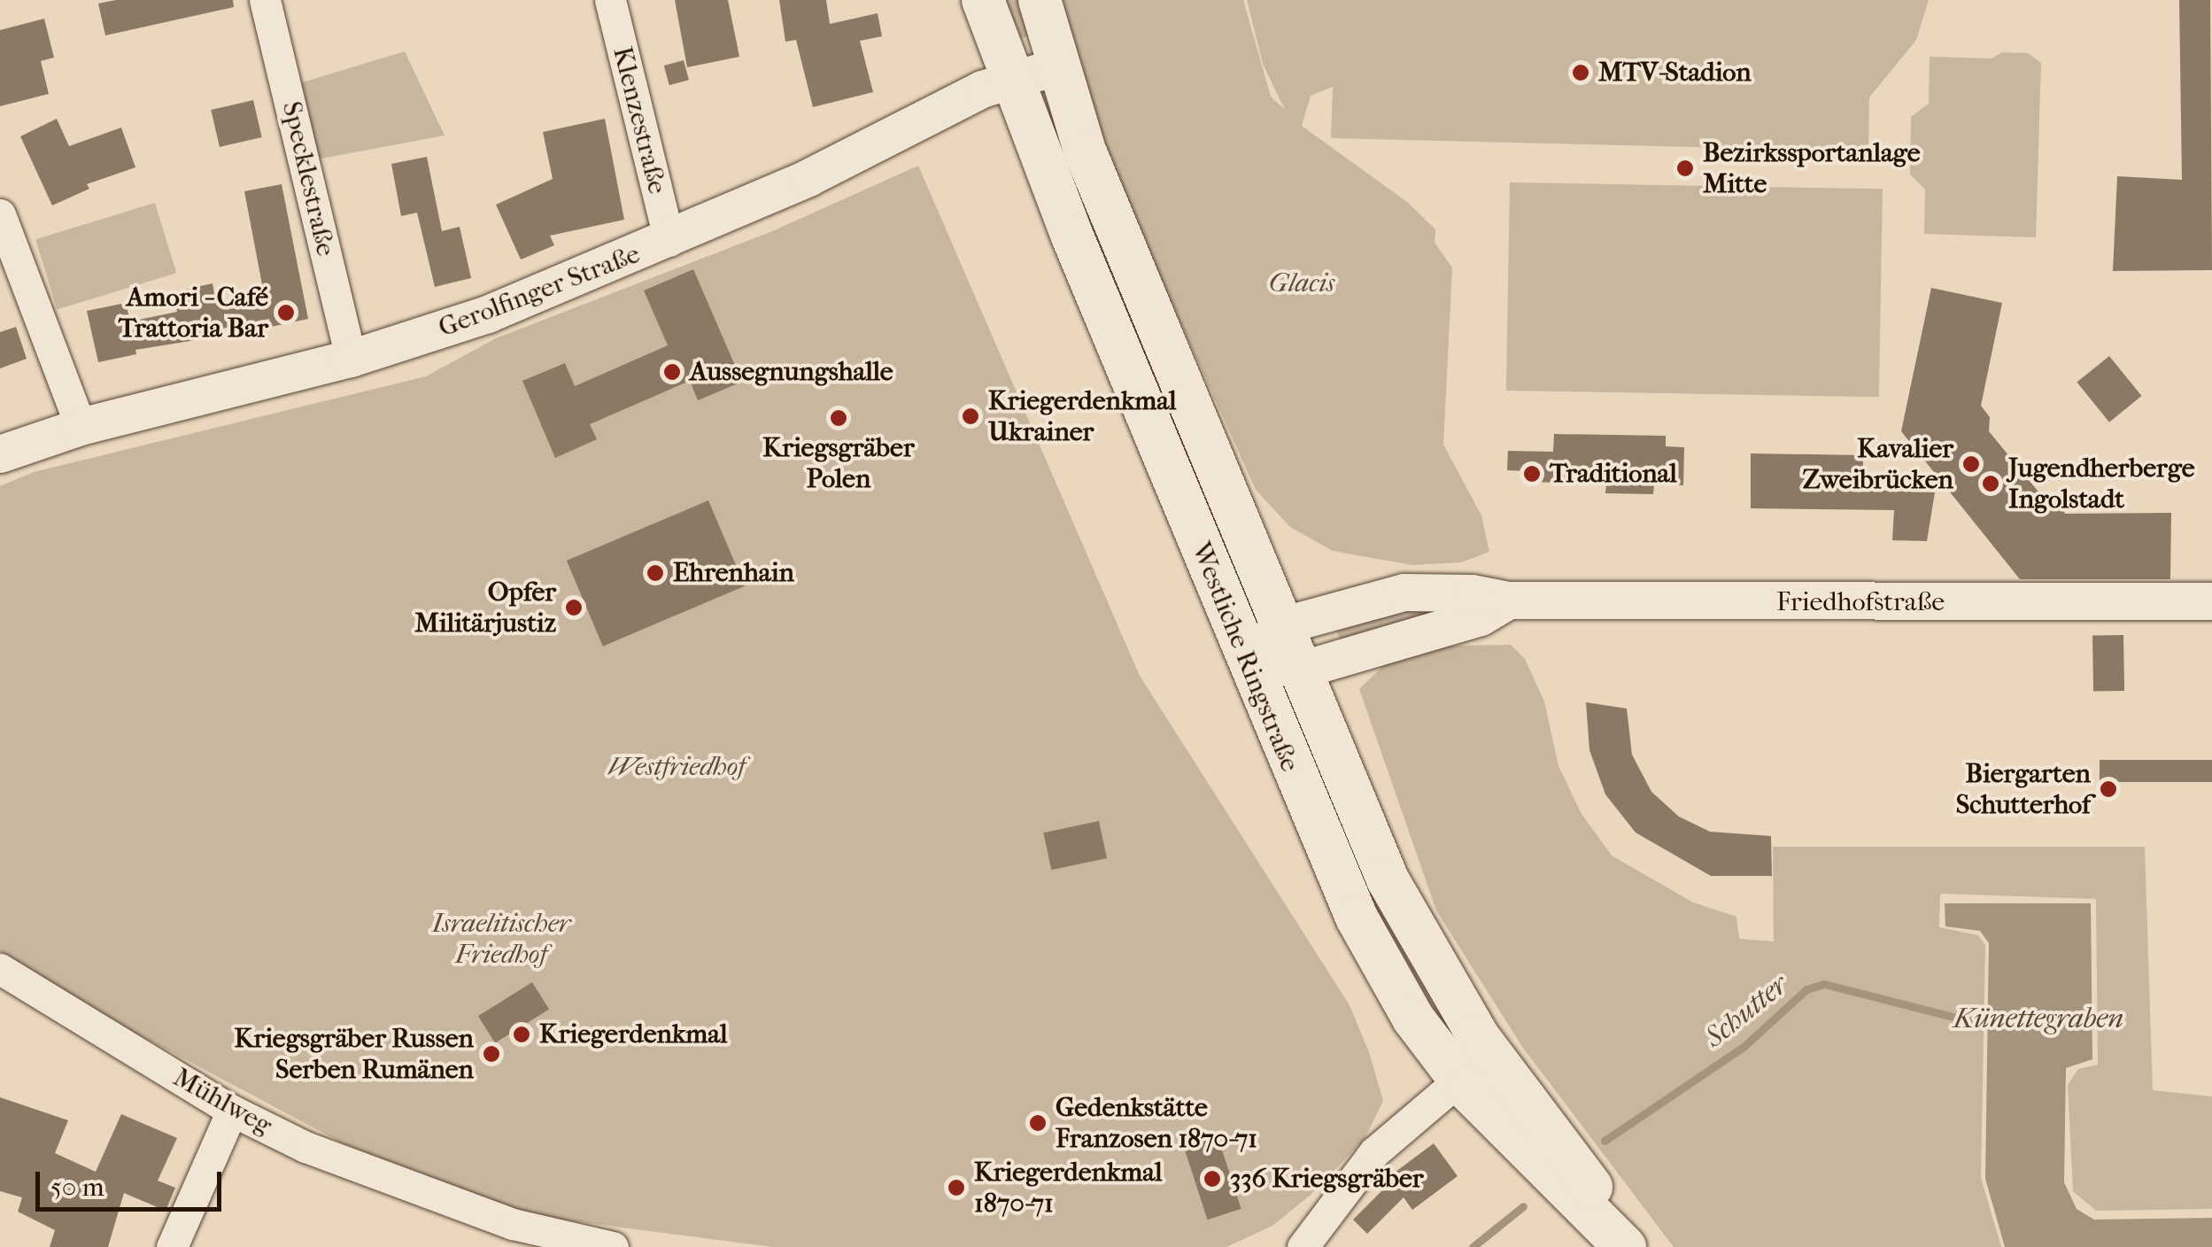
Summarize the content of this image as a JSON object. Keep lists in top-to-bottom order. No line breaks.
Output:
{"streets":{"main road":["Westliche Ringstraße"],"street":["Klenzestraße","Specklestraße","Gerolfinger Straße","Friedhofstraße","Mühlweg"]},"crossings":[["Klenzestraße","Gerolfinger Straße"],["Specklestraße","Gerolfinger Straße"],["Gerolfinger Straße","Westliche Ringstraße"],["Friedhofstraße","Westliche Ringstraße"]],"water":["Schutter","Künettegraben"],"parks":["Glacis","Westfriedhof","Israelitischer Friedhof"],"places":["MTV-Stadion","Bezirkssportanlage Mitte","Amori - Café Trattoria Bar","Aussegnungshalle","Kriegerdenkmal Ukrainer","Kriegsgräber Polen","Kavalier Zweibrücken","Traditional","Jugendherberge Ingolstadt","Ehrenhain","Opfer Militärjustiz","Biergarten Schutterhof","Kriegerdenkmal","Kriegsgräber Russen Serben Rumänen","Gedenkstätte Franzosen 1870-71","336 Kriegsgräber","Kriegerdenkmal 1870-71"],"scale_bar":"50 m"}
